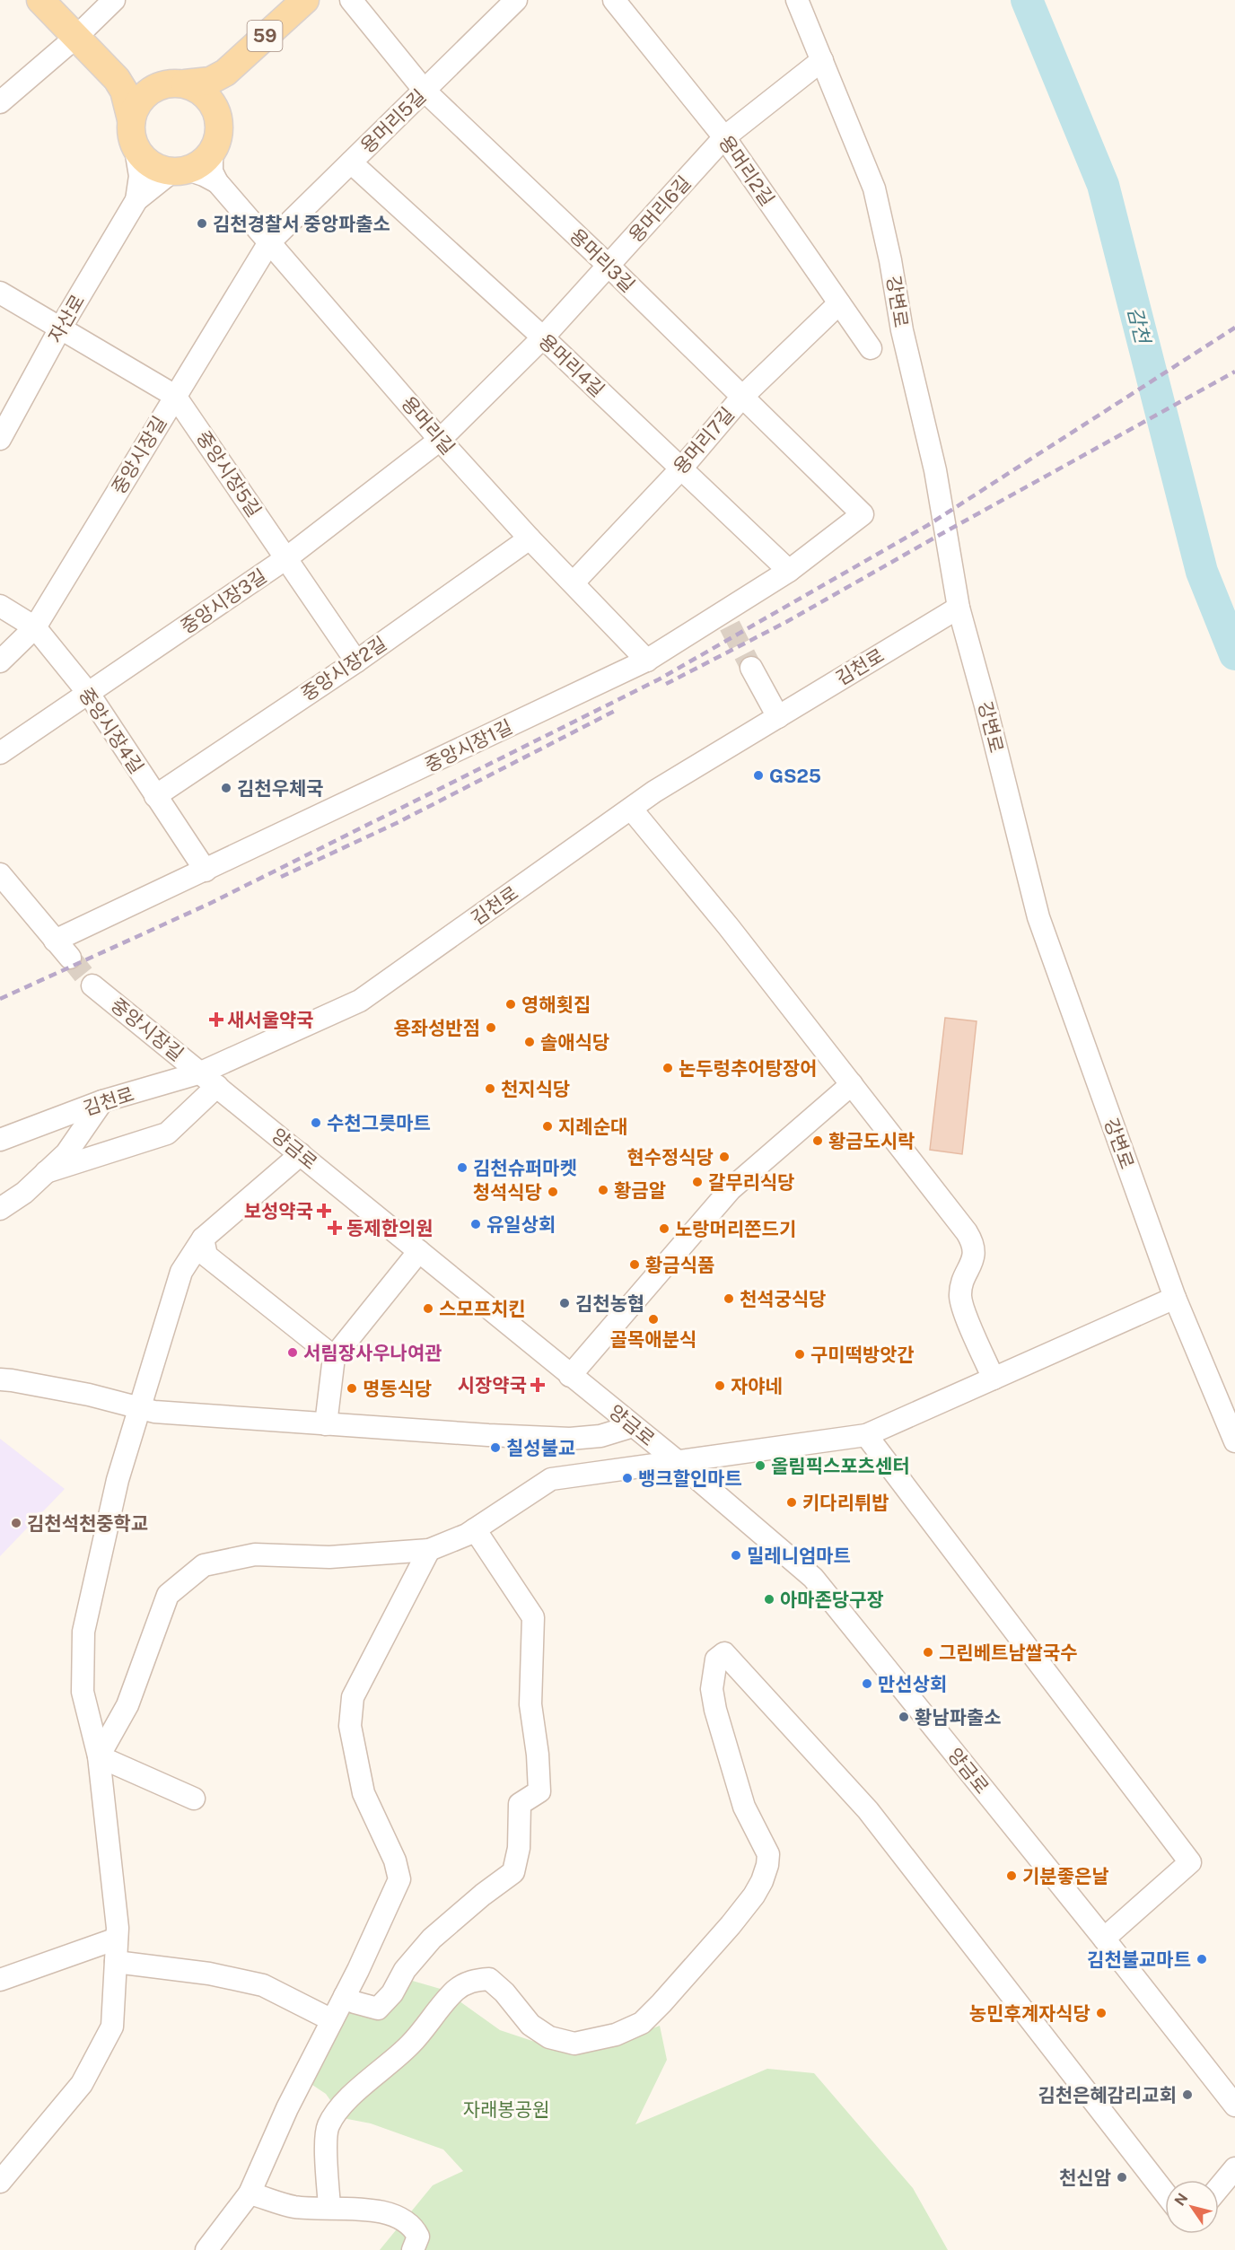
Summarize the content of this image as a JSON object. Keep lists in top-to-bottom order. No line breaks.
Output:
{"streets":{"main road":["59"],"street":["용머리5길","용머리2길","용머리6길","용머리3길","강변로","자산로","용머리4길","용머리길","용머리7길","중앙시장길","중앙시장5길","중앙시장3길","김천로","중앙시장2길","중앙시장4길","중앙시장1길","양금로"]},"crossings":[["59","용머리길"],["용머리5길","용머리3길"],["용머리5길","용머리4길"],["용머리5길","용머리길"],["용머리5길","중앙시장길"],["용머리2길","용머리6길"],["용머리2길","용머리7길"],["용머리6길","용머리3길"],["용머리6길","강변로"],["용머리6길","용머리4길"],["용머리6길","용머리길"],["용머리6길","중앙시장3길"],["용머리3길","용머리7길"],["용머리3길","중앙시장1길"],["강변로","김천로"],["자산로","중앙시장5길"],["용머리4길","용머리7길"],["용머리4길","중앙시장1길"],["용머리길","용머리7길"],["용머리길","중앙시장길"],["용머리길","중앙시장3길"],["용머리길","중앙시장2길"],["용머리길","중앙시장1길"],["중앙시장길","중앙시장5길"],["중앙시장길","김천로"],["중앙시장길","중앙시장4길"],["중앙시장길","양금로"],["중앙시장5길","중앙시장3길"],["중앙시장5길","중앙시장2길"],["중앙시장3길","중앙시장4길"],["김천로","양금로"],["중앙시장2길","중앙시장4길"],["중앙시장4길","중앙시장1길"]],"water":["감천"],"parks":["자래봉공원"],"places":{"other":["김천경찰서 중앙파출소","GS25","김천우체국","영해횟집","용좌성반점","솔애식당","논두렁추어탕장어","천지식당","수천그릇마트","지례순대","황금도시락","현수정식당","김천슈퍼마켓","갈무리식당","황금알","청석식당","유일상회","노랑머리쫀드기","황금식품","천석궁식당","김천농협","스모프치킨","골목애분식","서림장사우나여관","구미떡방앗간","자야네","명동식당","칠성불교","올림픽스포츠센터","뱅크할인마트","키다리튀밥","김천석천중학교","밀레니엄마트","아마존당구장","그린베트남쌀국수","만선상회","황남파출소","기분좋은날","김천불교마트","농민후계자식당","김천은혜감리교회","천신암"],"health":["새서울약국","보성약국","동제한의원","시장약국"]},"north":"top left"}
